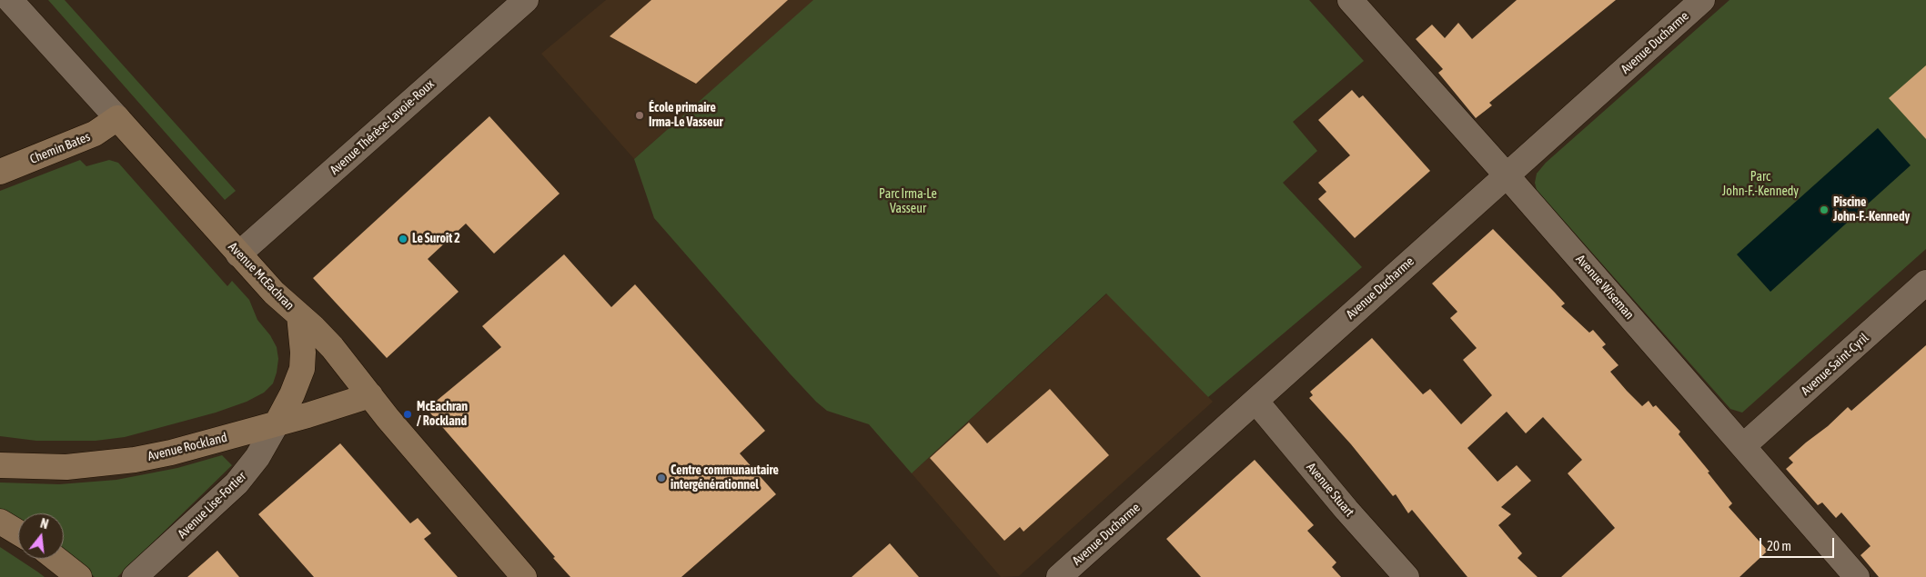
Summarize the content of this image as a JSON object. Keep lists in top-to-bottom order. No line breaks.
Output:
{"streets":{"street":["Avenue Ducharme","Avenue Thérèse-Lavoie-Roux","Chemin Bates","Avenue McEachran","Avenue Wiseman","Avenue Saint-Cyril","Avenue Rockland","Avenue Stuart","Avenue Lise-Fortier"]},"crossings":[["Avenue Ducharme","Avenue Wiseman"],["Avenue Ducharme","Avenue Stuart"],["Avenue Thérèse-Lavoie-Roux","Avenue McEachran"],["Chemin Bates","Avenue McEachran"],["Avenue McEachran","Avenue Rockland"],["Avenue Wiseman","Avenue Saint-Cyril"],["Avenue Rockland","Avenue Lise-Fortier"]],"parks":["Parc John-F.-Kennedy","Parc Irma-Le Vasseur"],"places":["École primaire Irma-Le Vasseur","Piscine John-F.-Kennedy","Le Suroît 2","McEachran / Rockland","Centre communautaire intergénérationnel"],"scale_bar":"20 m","north":"top"}
